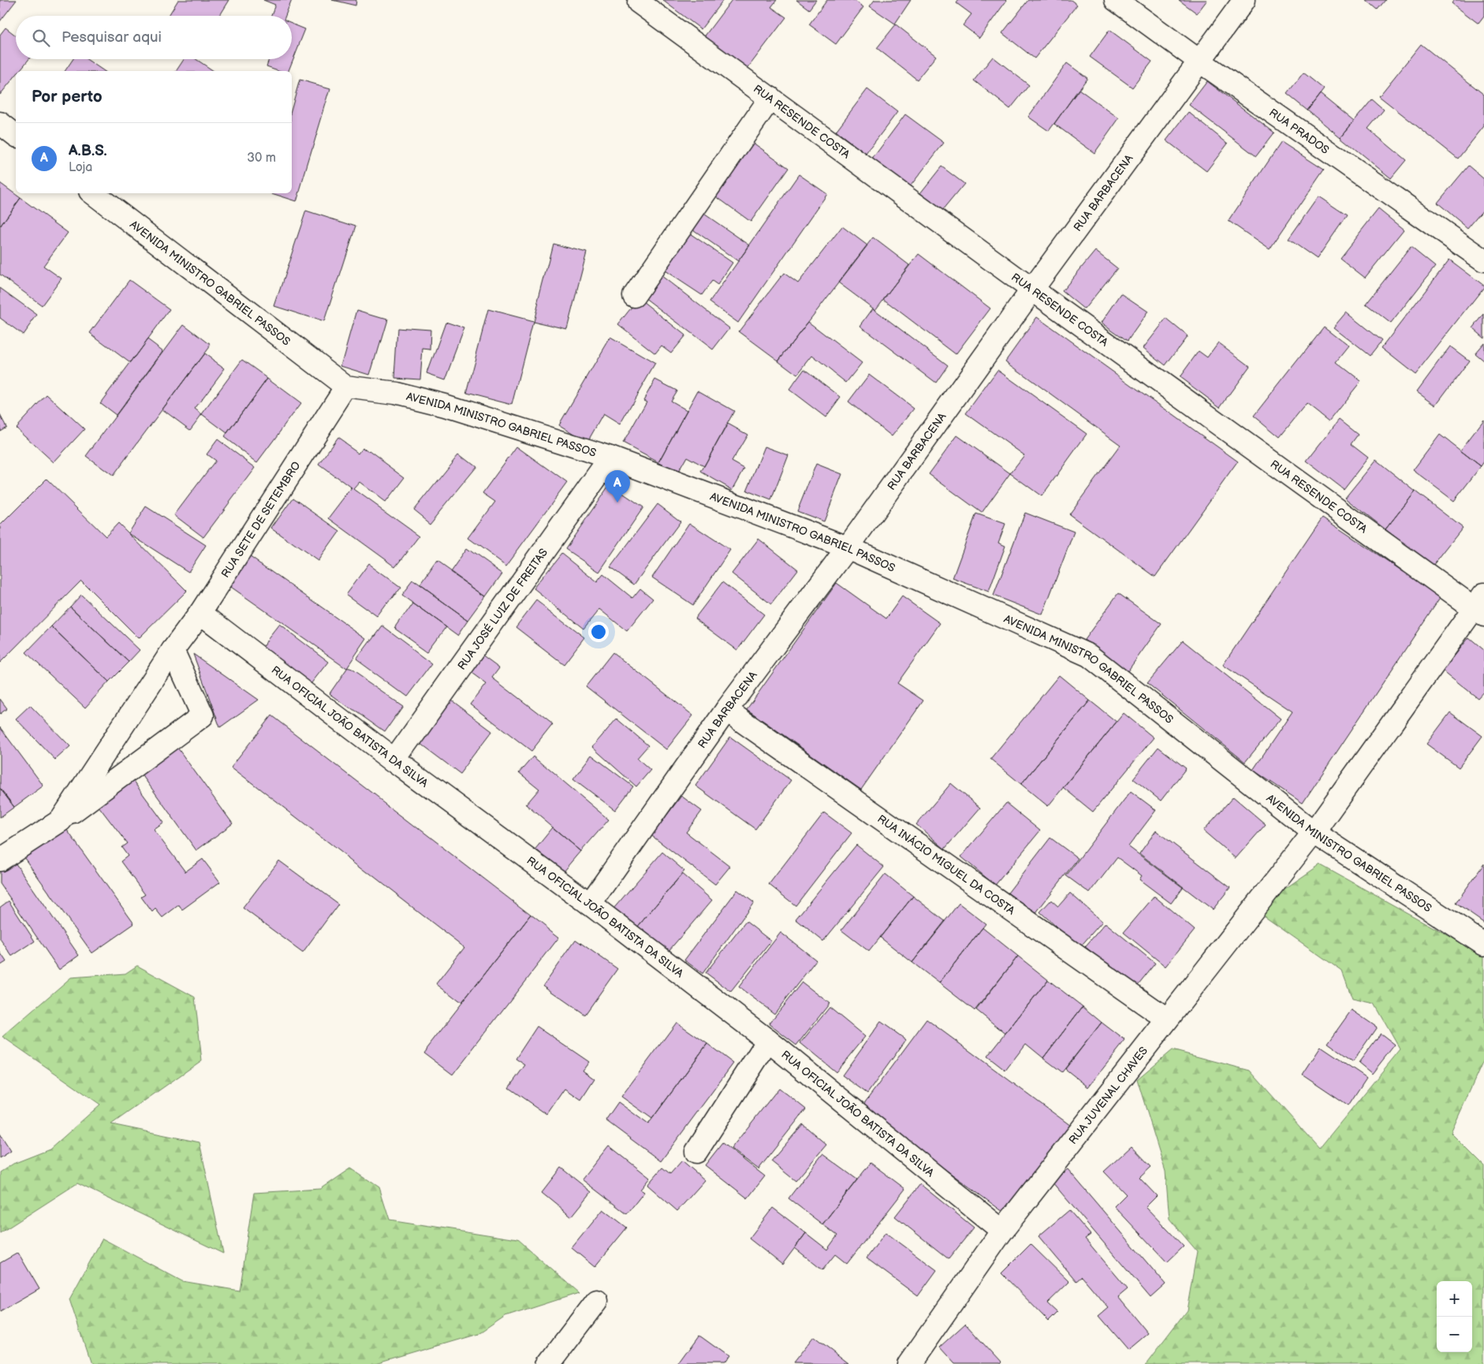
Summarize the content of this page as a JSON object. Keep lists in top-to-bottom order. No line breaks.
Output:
{"streets":{"street":["RUA RESENDE COSTA","RUA PRADOS","RUA BARBACENA","AVENIDA MINISTRO GABRIEL PASSOS","RUA SETE DE SETEMBRO","RUA JOSÉ LUIZ DE FREITAS","RUA OFICIAL JOÃO BATISTA DA SILVA","RUA INÁCIO MIGUEL DA COSTA","RUA JUVENAL CHAVES"]},"crossings":[["RUA RESENDE COSTA","RUA BARBACENA"],["RUA RESENDE COSTA","RUA JUVENAL CHAVES"],["RUA PRADOS","RUA BARBACENA"],["RUA BARBACENA","AVENIDA MINISTRO GABRIEL PASSOS"],["RUA BARBACENA","RUA OFICIAL JOÃO BATISTA DA SILVA"],["RUA BARBACENA","RUA INÁCIO MIGUEL DA COSTA"],["AVENIDA MINISTRO GABRIEL PASSOS","RUA SETE DE SETEMBRO"],["AVENIDA MINISTRO GABRIEL PASSOS","RUA JOSÉ LUIZ DE FREITAS"],["AVENIDA MINISTRO GABRIEL PASSOS","RUA JUVENAL CHAVES"],["RUA SETE DE SETEMBRO","RUA OFICIAL JOÃO BATISTA DA SILVA"],["RUA JOSÉ LUIZ DE FREITAS","RUA OFICIAL JOÃO BATISTA DA SILVA"],["RUA OFICIAL JOÃO BATISTA DA SILVA","RUA JUVENAL CHAVES"],["RUA INÁCIO MIGUEL DA COSTA","RUA JUVENAL CHAVES"]],"page":{"search":"Pesquisar aqui","heading":"Por perto","list":[{"mark":"A","name":"A.B.S.","note":"Loja","value":"30 m"}],"pins":"A","map_buttons":["+","−"]}}
